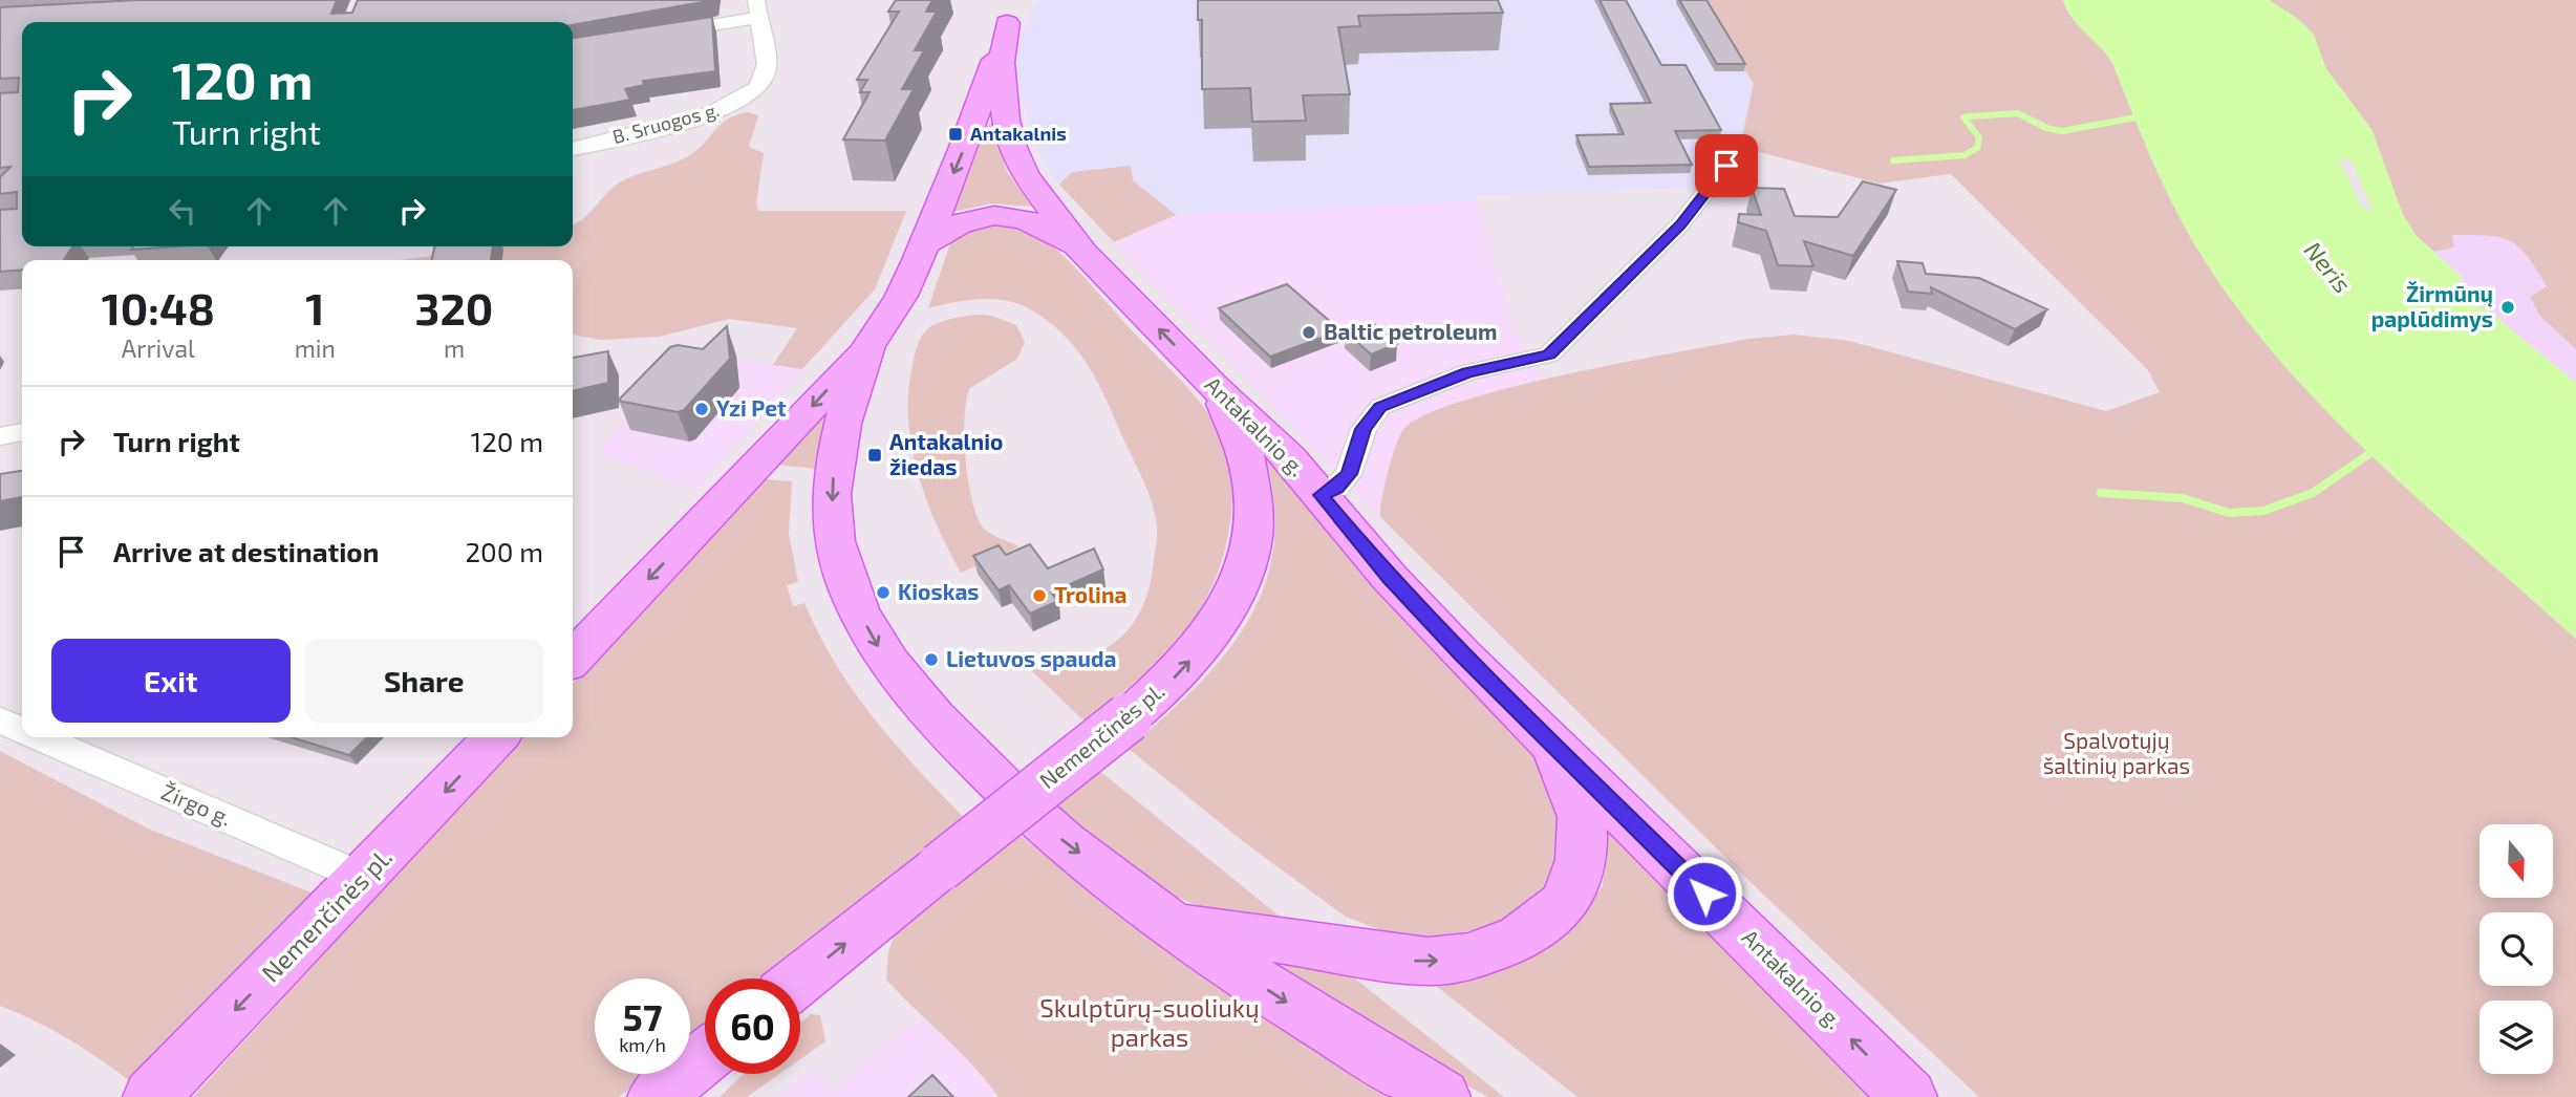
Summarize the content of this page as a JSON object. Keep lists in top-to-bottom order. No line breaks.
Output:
{"streets":{"main road":["Antakalnio g.","Nemenčinės pl."],"street":["B. Sruogos g.","Žirgo g."]},"crossings":[["Antakalnio g.","Nemenčinės pl."],["Nemenčinės pl.","Žirgo g."]],"water":["Neris"],"parks":["Spalvotųjų šaltinių parkas","Skulptūrų-suoliukų parkas"],"places":{"transit":["Antakalnis","Antakalnio žiedas"],"other":["Žirmūnų paplūdimys","Baltic petroleum","Yzi Pet","Kioskas","Trolina","Lietuvos spauda"]},"north":"bottom","page":{"turn":["120 m","Turn right"],"eta":["10:48","Arrival","1","min","320","m"],"list":[{"name":"Turn right","value":"120 m"},{"name":"Arrive at destination","value":"200 m"}],"buttons":["Exit","Share"],"speed":"57 km/h","limit":"60"}}
